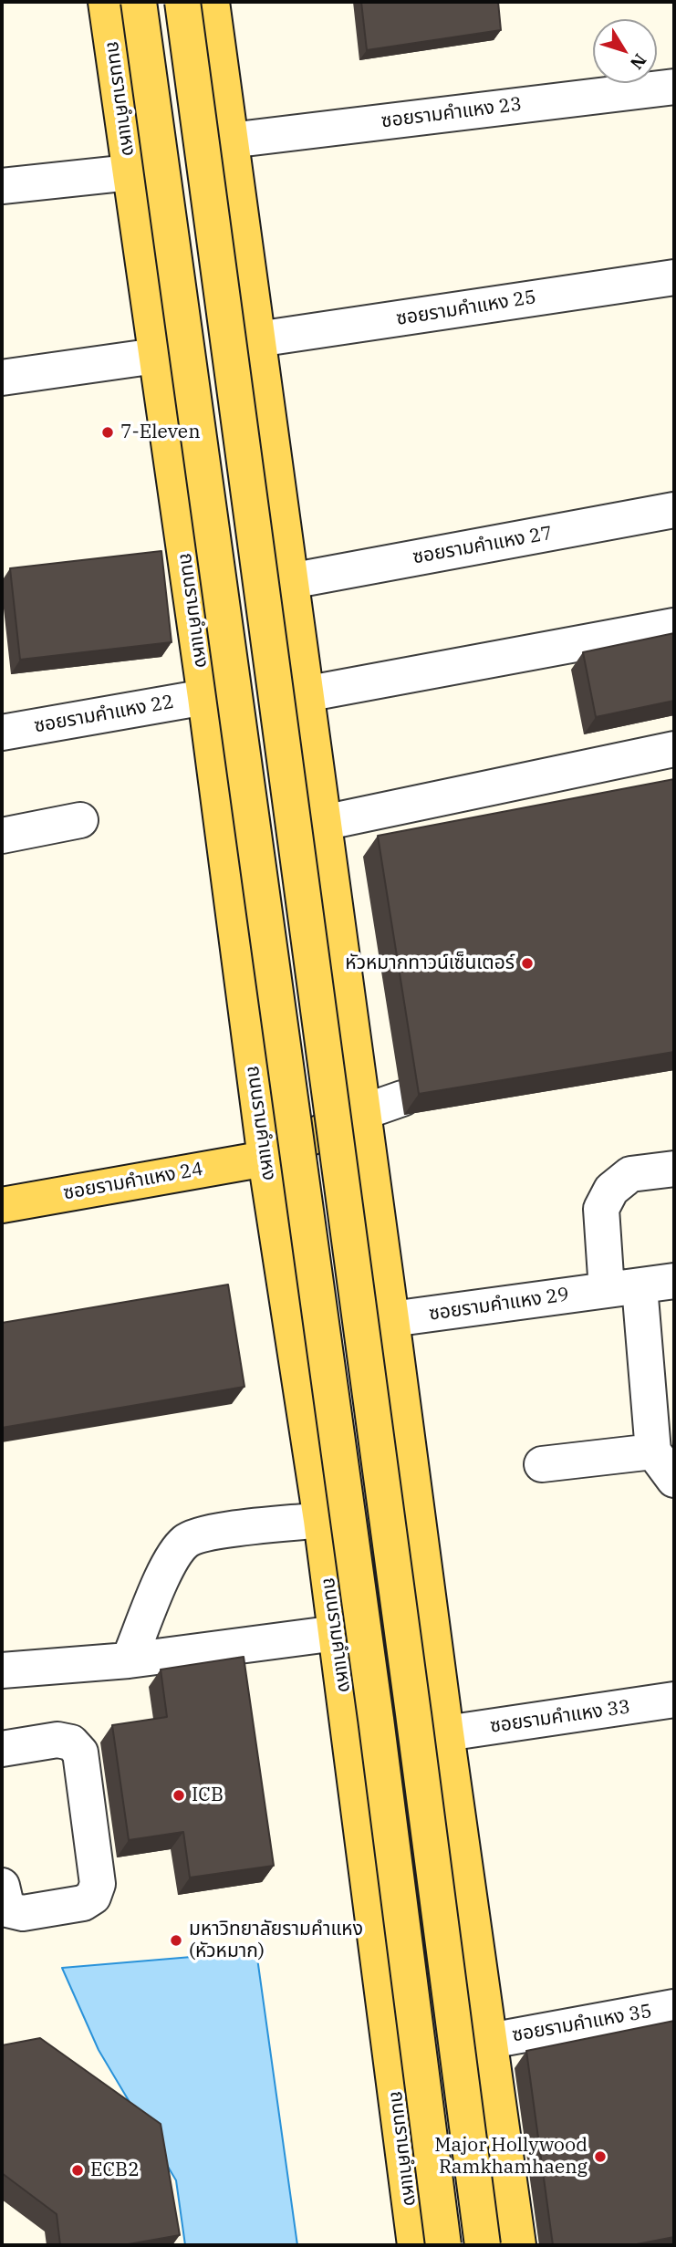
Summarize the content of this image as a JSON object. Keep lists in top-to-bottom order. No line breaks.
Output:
{"streets":{"main road":["ถนนรามคำแหง","ซอยรามคำแหง 24"],"street":["ซอยรามคำแหง 23","ซอยรามคำแหง 25","ซอยรามคำแหง 27","ซอยรามคำแหง 22","ซอยรามคำแหง 29","ซอยรามคำแหง 33","ซอยรามคำแหง 35"]},"crossings":[["ถนนรามคำแหง","ซอยรามคำแหง 22"],["ถนนรามคำแหง","ซอยรามคำแหง 24"]],"places":["7-Eleven","หัวหมากทาวน์เซ็นเตอร์","ICB","มหาวิทยาลัยรามคำแหง (หัวหมาก)","Major Hollywood Ramkhamhaeng","ECB2"],"north":"bottom right"}
